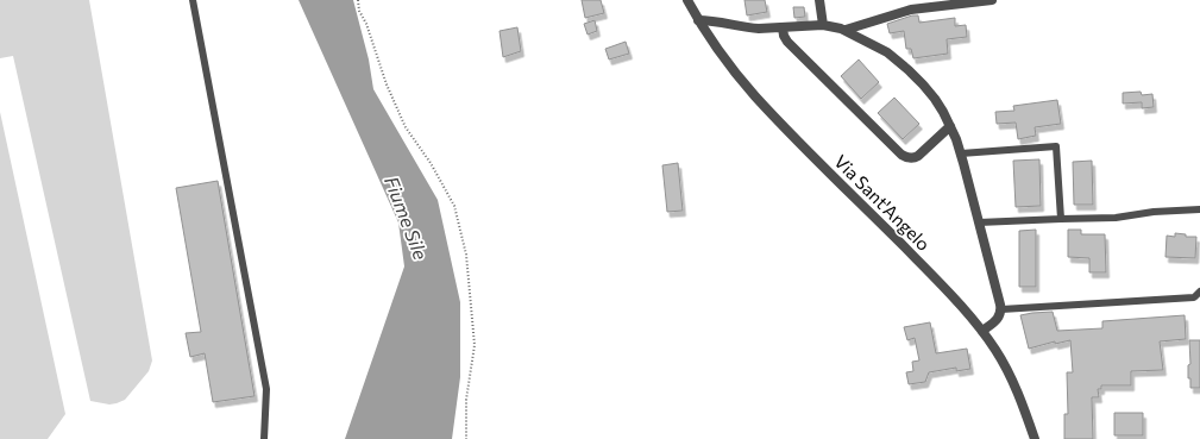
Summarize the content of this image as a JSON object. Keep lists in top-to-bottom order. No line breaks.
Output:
{"streets":{"street":["Via Sant'Angelo"]},"water":["Fiume Sile"]}
